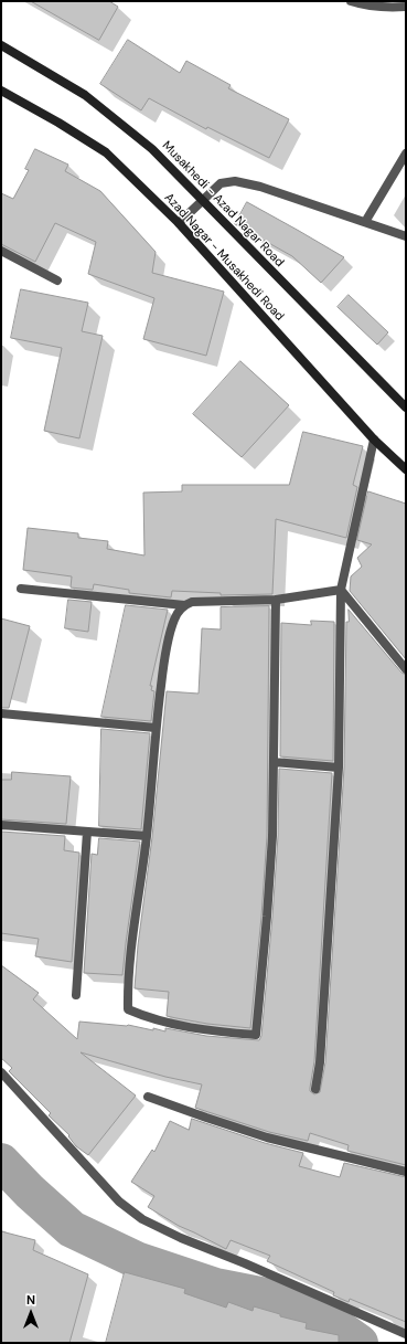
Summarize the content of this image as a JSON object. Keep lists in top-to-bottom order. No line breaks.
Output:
{"streets":{"main road":["Musakhedi - Azad Nagar Road","Azad Nagar - Musakhedi Road"]},"north":"top"}
